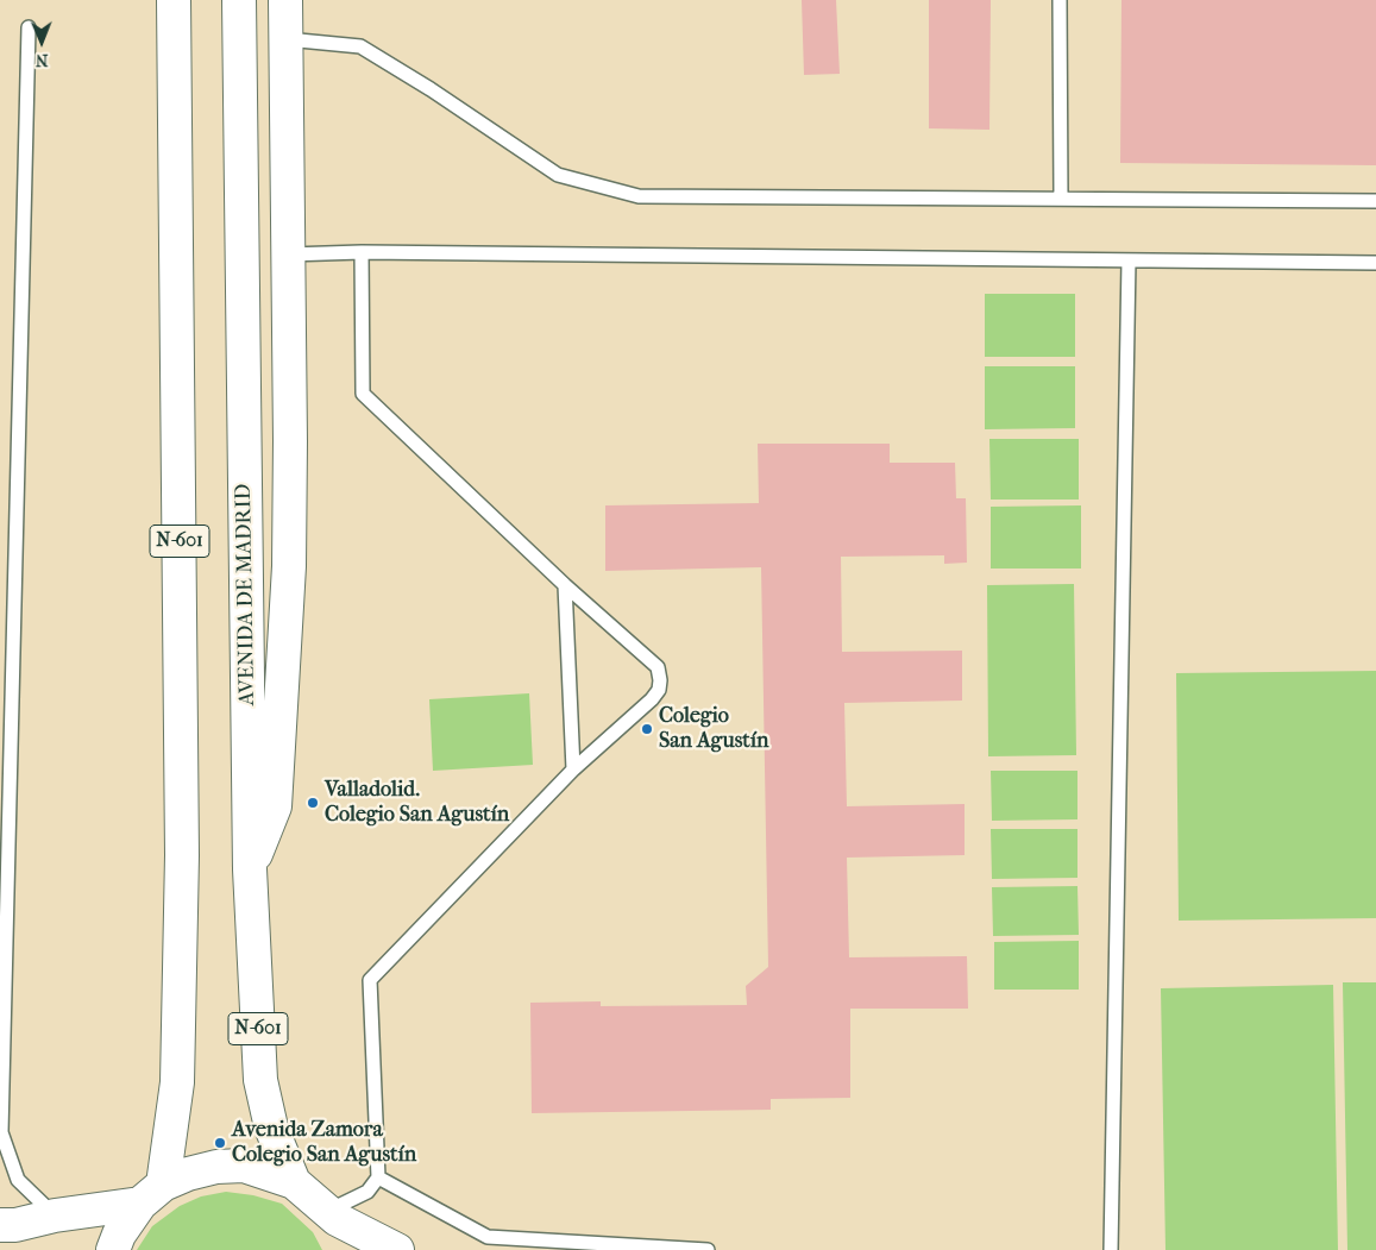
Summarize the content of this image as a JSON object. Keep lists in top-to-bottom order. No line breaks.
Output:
{"streets":{"highway":["N-601","AVENIDA DE MADRID"]},"places":["Colegio San Agustín","Valladolid. Colegio San Agustín","Avenida Zamora Colegio San Agustín"],"north":"bottom"}
